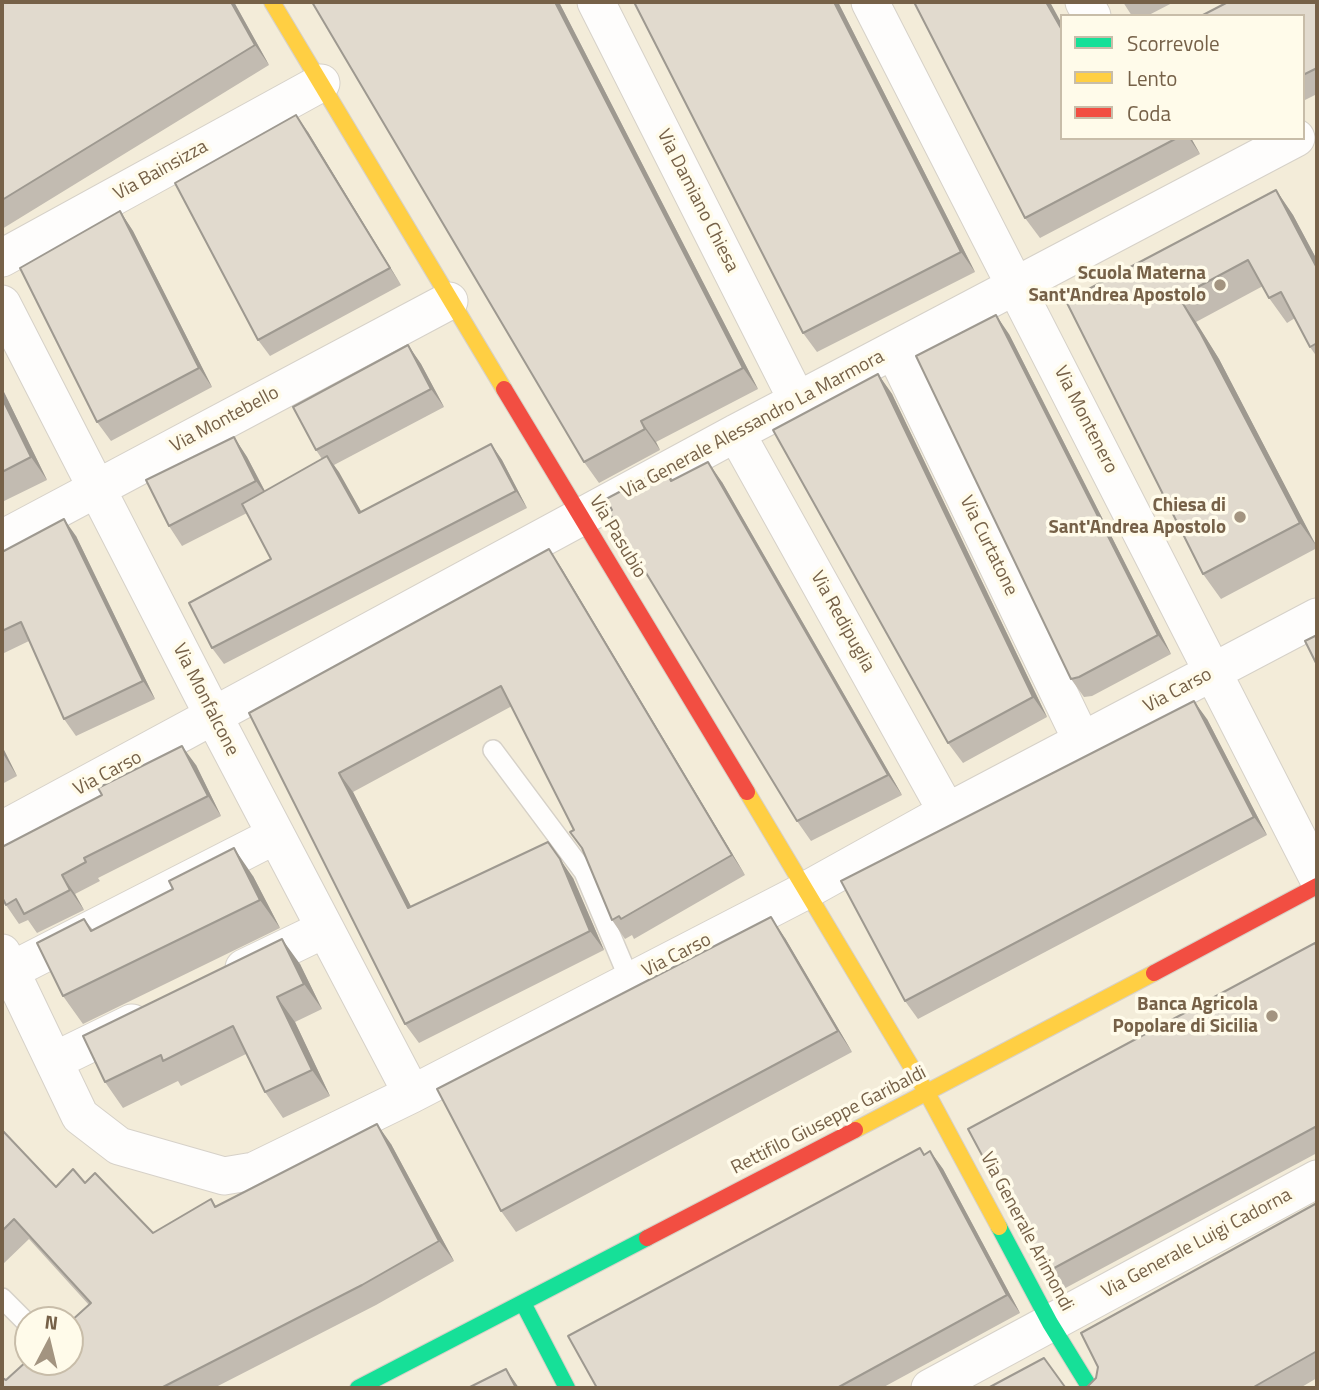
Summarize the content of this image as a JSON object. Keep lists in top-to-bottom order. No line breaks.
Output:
{"streets":{"street":["Via Bainsizza","Via Damiano Chiesa","Via Montebello","Via Montenero","Via Generale Alessandro La Marmora","Via Pasubio","Via Curtatone","Via Redipuglia","Via Carso","Via Monfalcone","Rettifilo Giuseppe Garibaldi","Via Generale Arimondi","Via Generale Luigi Cadorna"]},"crossings":[["Via Bainsizza","Via Pasubio"],["Via Damiano Chiesa","Via Generale Alessandro La Marmora"],["Via Montebello","Via Pasubio"],["Via Montebello","Via Monfalcone"],["Via Montenero","Via Generale Alessandro La Marmora"],["Via Montenero","Via Carso"],["Via Generale Alessandro La Marmora","Via Pasubio"],["Via Generale Alessandro La Marmora","Via Curtatone"],["Via Generale Alessandro La Marmora","Via Redipuglia"],["Via Generale Alessandro La Marmora","Via Carso"],["Via Generale Alessandro La Marmora","Via Monfalcone"],["Via Pasubio","Via Carso"],["Via Pasubio","Rettifilo Giuseppe Garibaldi"],["Via Pasubio","Via Generale Arimondi"],["Via Curtatone","Via Carso"],["Via Redipuglia","Via Carso"],["Via Carso","Via Monfalcone"],["Rettifilo Giuseppe Garibaldi","Via Generale Arimondi"],["Via Generale Arimondi","Via Generale Luigi Cadorna"]],"places":["Scuola Materna Sant'Andrea Apostolo","Chiesa di Sant'Andrea Apostolo","Banca Agricola Popolare di Sicilia"],"legend":["Scorrevole","Lento","Coda"],"north":"top"}
